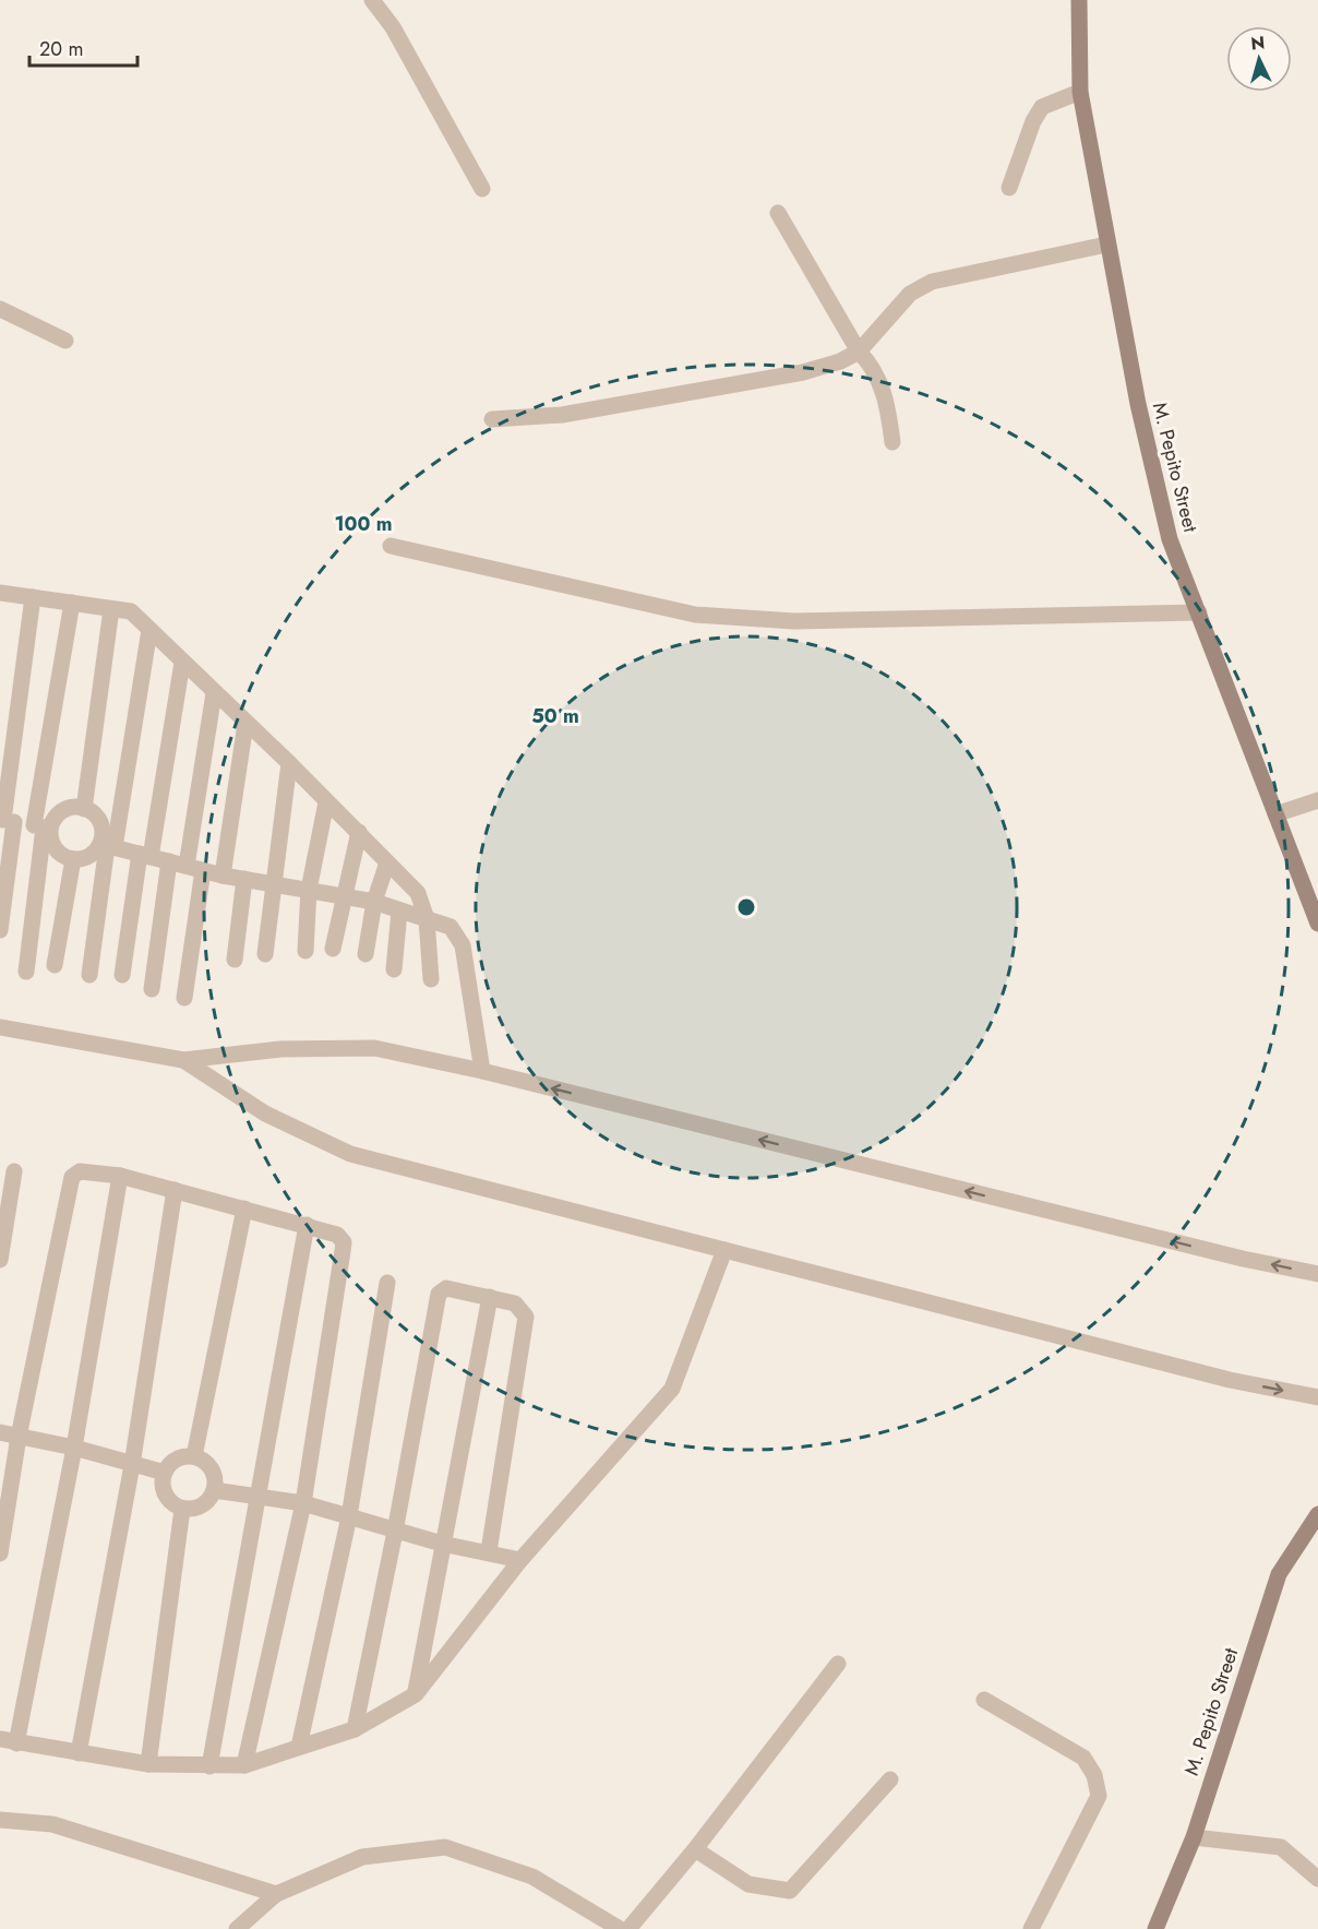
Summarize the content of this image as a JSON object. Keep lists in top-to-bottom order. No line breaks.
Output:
{"streets":{"street":["M. Pepito Street"]},"scale_bar":"20 m","north":"top","rings":["100 m","50 m"]}
